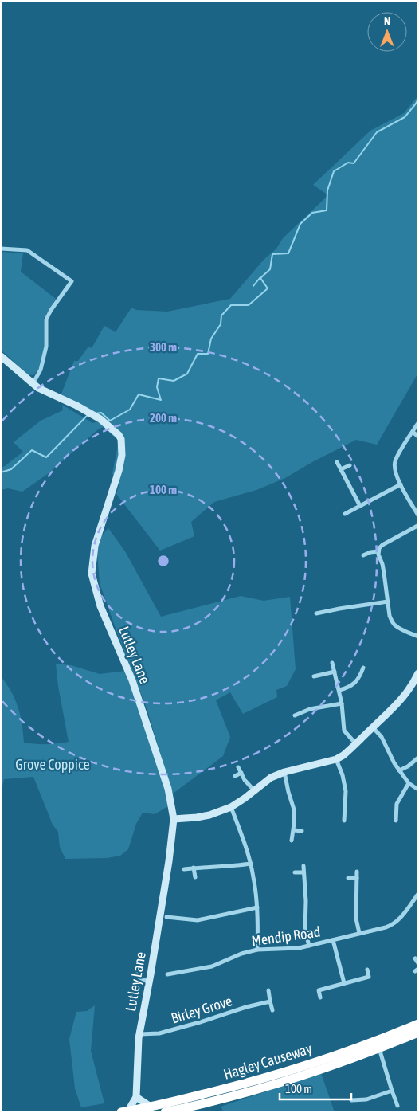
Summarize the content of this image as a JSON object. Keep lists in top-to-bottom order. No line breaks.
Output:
{"streets":{"highway":["Hagley Causeway"],"street":["Lutley Lane","Mendip Road","Birley Grove"]},"crossings":[["Lutley Lane","Birley Grove"],["Lutley Lane","Hagley Causeway"]],"parks":["Grove Coppice"],"scale_bar":"100 m","north":"top","rings":["300 m","200 m","100 m"]}
